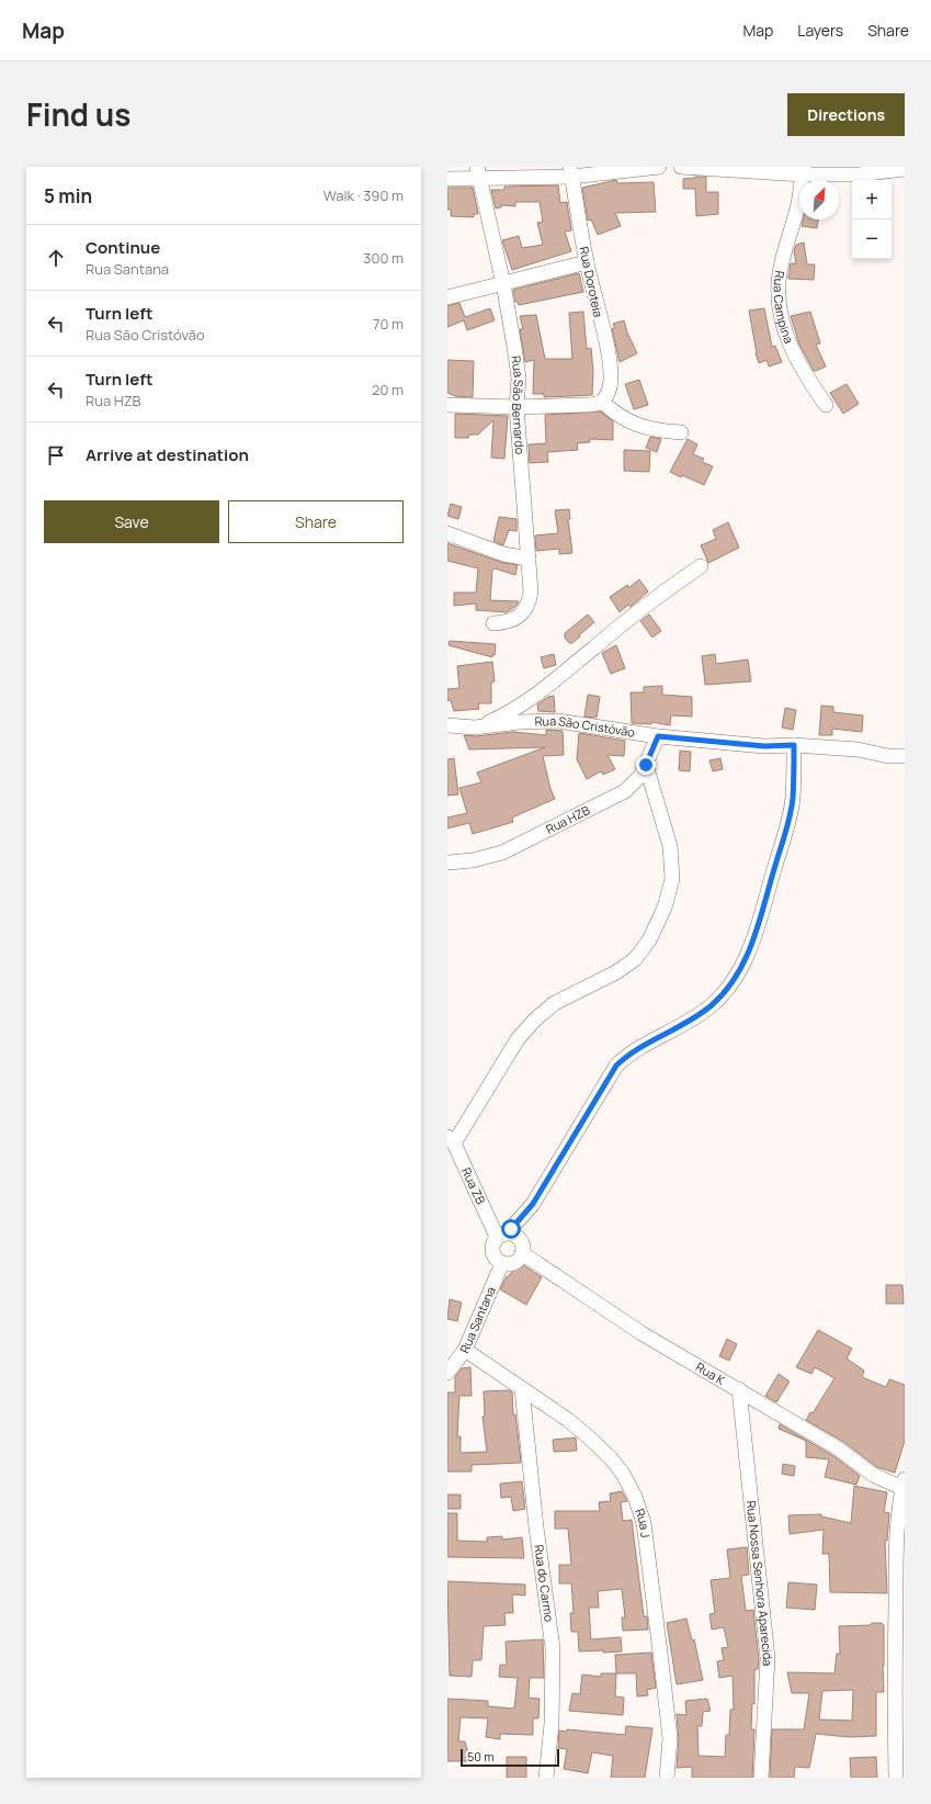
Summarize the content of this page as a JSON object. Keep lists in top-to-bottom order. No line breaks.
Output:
{"streets":{"street":["Rua Doroteia","Rua Campina","Rua São Bernardo","Rua São Cristóvão","Rua HZB","Rua ZB","Rua Santana","Rua K","Rua J","Rua do Carmo","Rua Nossa Senhora Aparecida"]},"crossings":[["Rua São Cristóvão","Rua HZB"],["Rua ZB","Rua Santana"],["Rua ZB","Rua K"],["Rua Santana","Rua K"],["Rua Santana","Rua J"],["Rua K","Rua Nossa Senhora Aparecida"],["Rua J","Rua do Carmo"]],"scale_bar":"50 m","north":"top right","page":{"header":"Map","nav":["Map","Layers","Share"],"title":"Find us","buttons":["Directions",["Save","Share"]],"heading":["5 min","Walk · 390 m"],"map_buttons":["+","−"],"list":[["Continue","Rua Santana","300 m"],["Turn left","Rua São Cristóvão","70 m"],["Turn left","Rua HZB","20 m"],"Arrive at destination"],"scale":"50 m"}}
